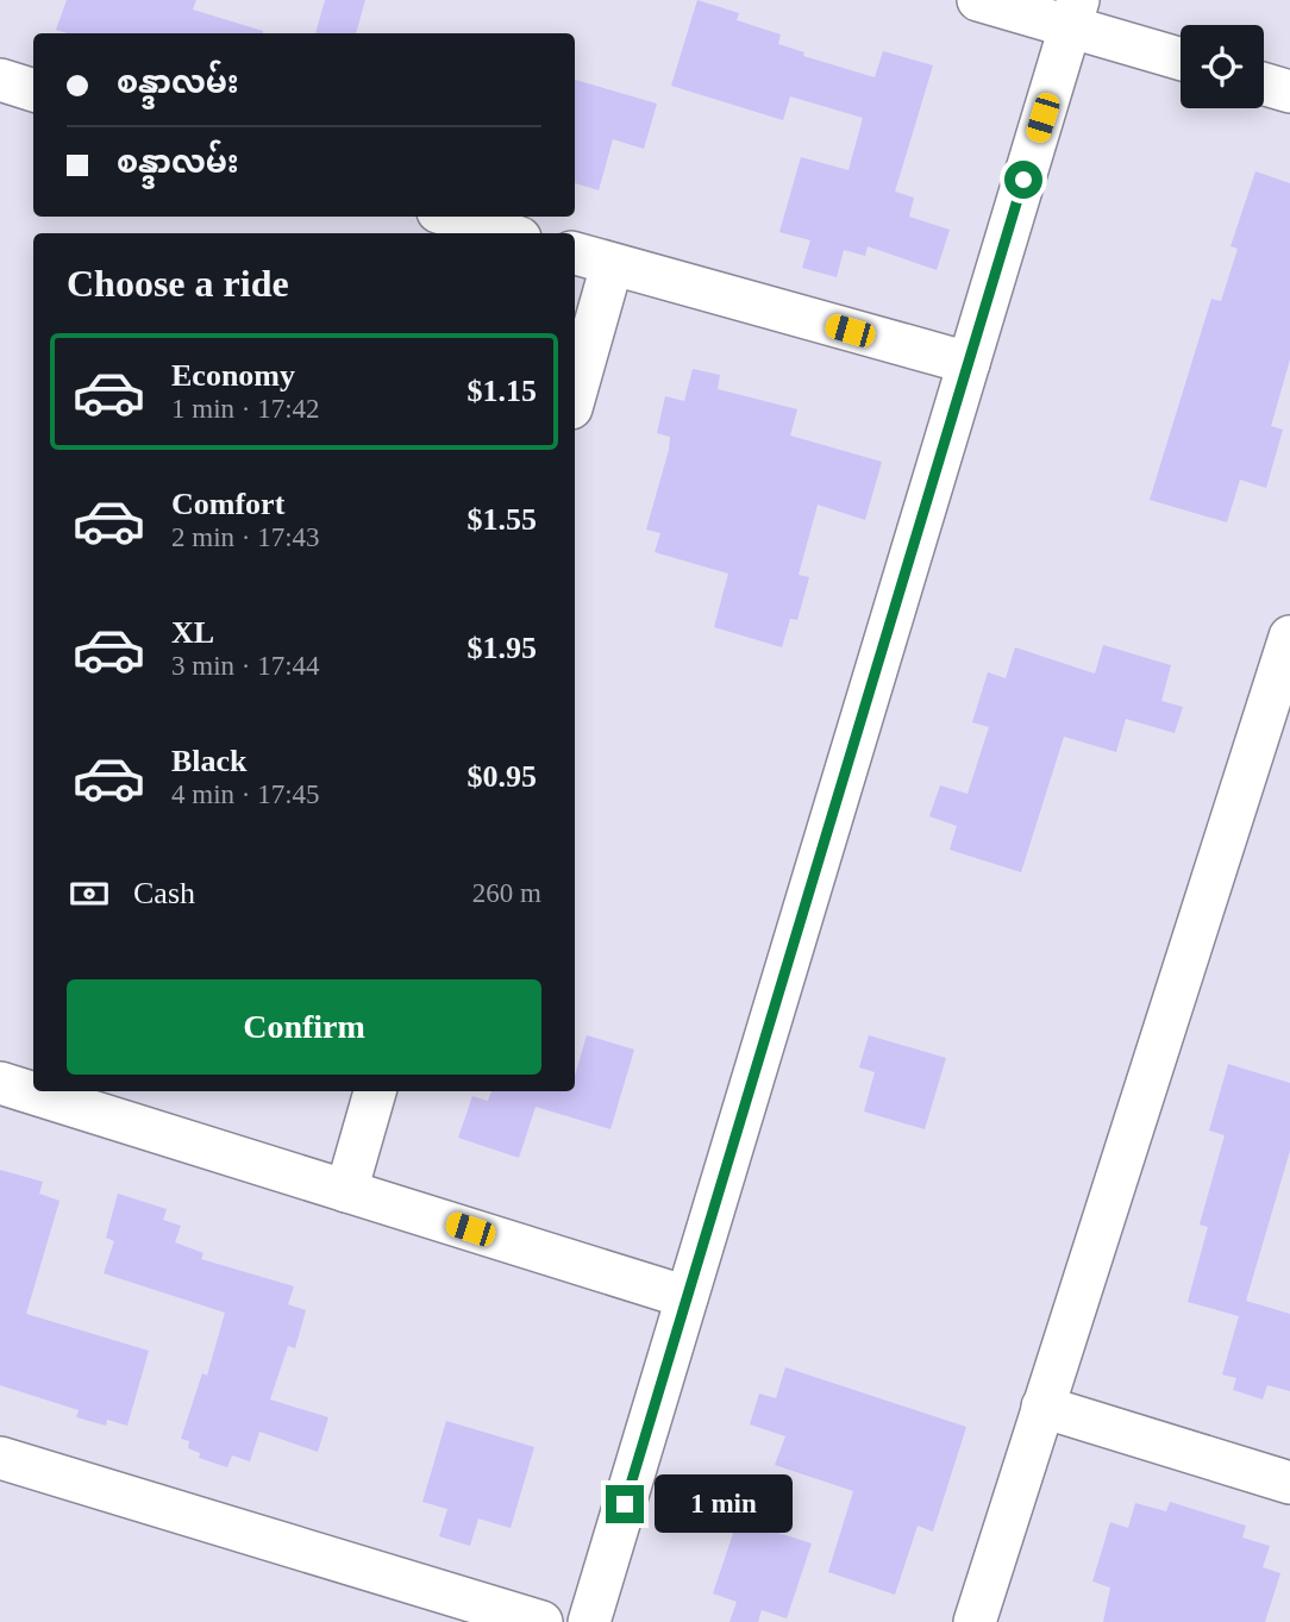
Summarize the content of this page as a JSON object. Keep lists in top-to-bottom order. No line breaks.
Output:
{"page":{"banner":["စန္ဒာလမ်း","စန္ဒာလမ်း"],"heading":"Choose a ride","list":[{"name":"Economy","note":"1 min · 17:42","value":"$1.15"},{"name":"Comfort","note":"2 min · 17:43","value":"$1.55"},{"name":"XL","note":"3 min · 17:44","value":"$1.95"},{"name":"Black","note":"4 min · 17:45","value":"$0.95"}],"pay":["Cash","260 m"],"buttons":"Confirm","bubble":"1 min"}}
